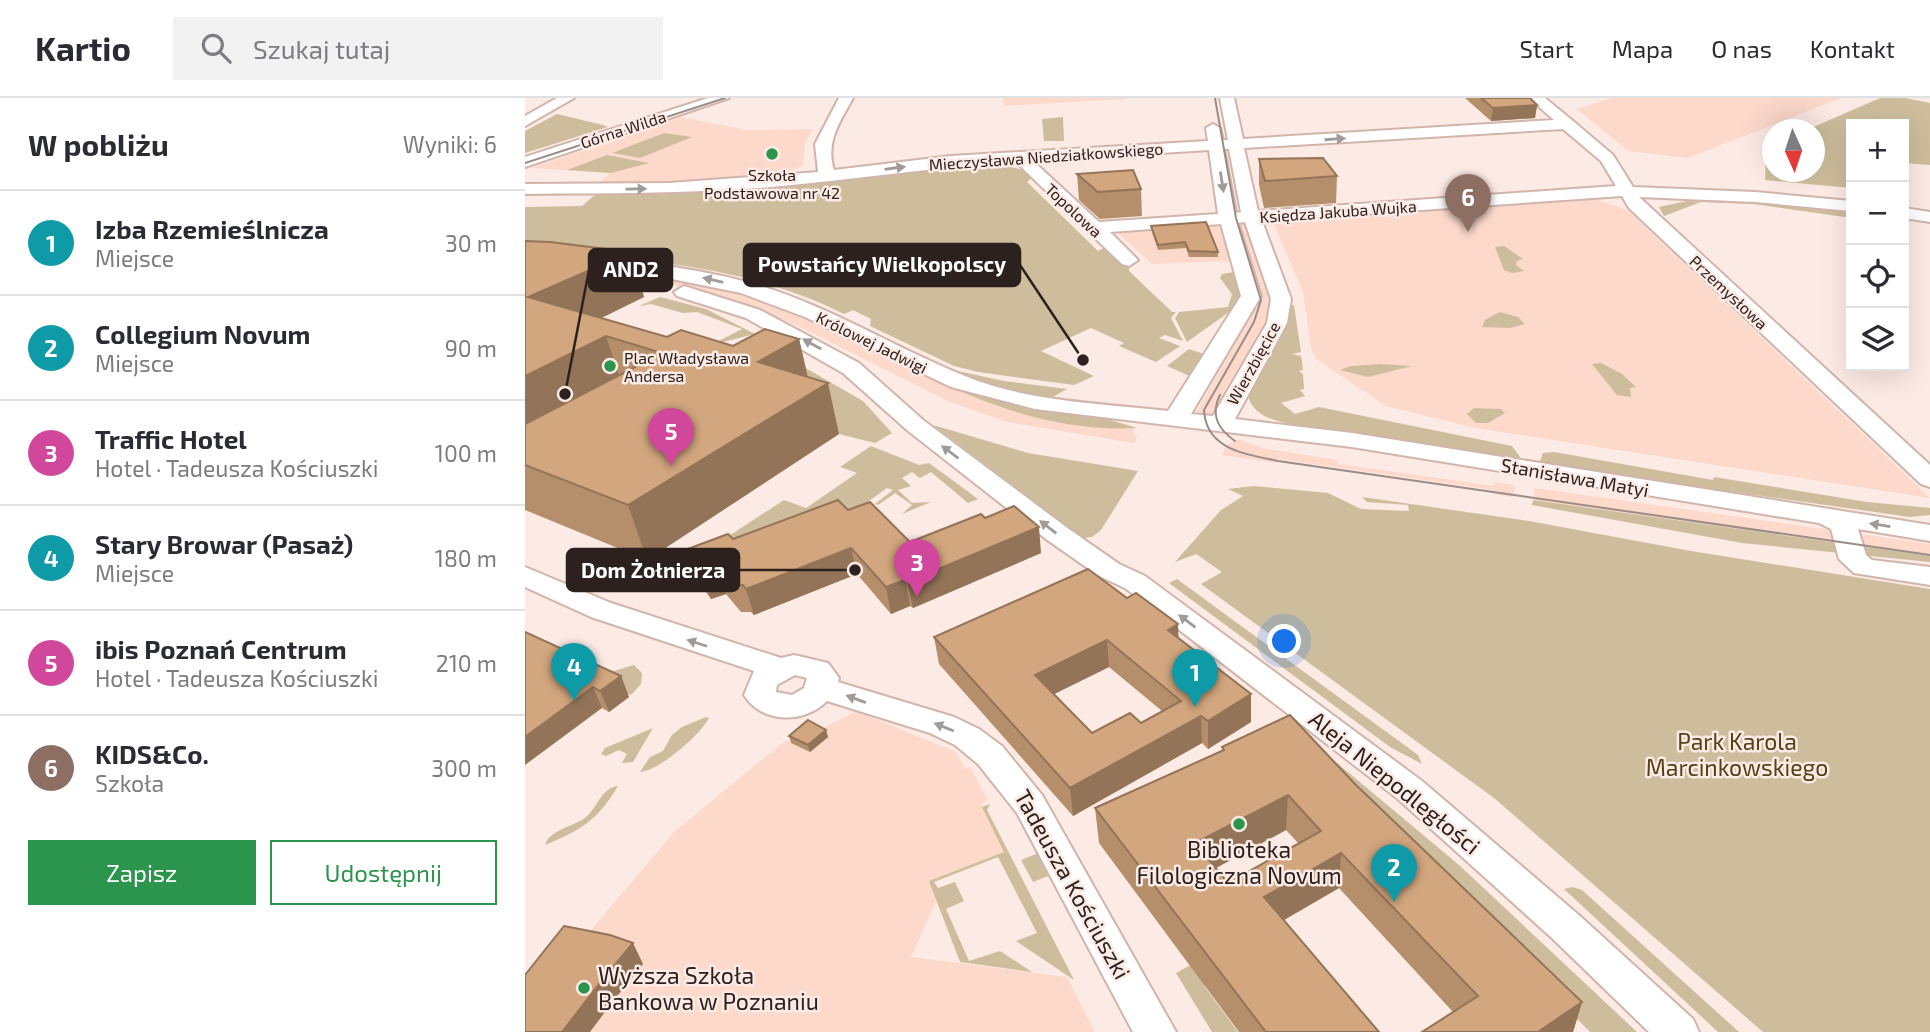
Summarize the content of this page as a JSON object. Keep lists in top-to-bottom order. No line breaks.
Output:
{"streets":{"street":["Górna Wilda","Mieczysława Niedziałkowskiego","Topolowa","Księdza Jakuba Wujka","Przemysłowa","Królowej Jadwigi","Wierzbięcice","Stanisława Matyi","Aleja Niepodległości","Tadeusza Kościuszki"]},"crossings":[["Mieczysława Niedziałkowskiego","Topolowa"],["Mieczysława Niedziałkowskiego","Przemysłowa"],["Mieczysława Niedziałkowskiego","Wierzbięcice"],["Topolowa","Księdza Jakuba Wujka"],["Księdza Jakuba Wujka","Przemysłowa"],["Księdza Jakuba Wujka","Wierzbięcice"],["Królowej Jadwigi","Wierzbięcice"],["Królowej Jadwigi","Stanisława Matyi"],["Królowej Jadwigi","Aleja Niepodległości"],["Wierzbięcice","Stanisława Matyi"]],"one_way":["Mieczysława Niedziałkowskiego","Aleja Niepodległości","Tadeusza Kościuszki"],"parks":["Park Karola Marcinkowskiego"],"places":["Szkoła Podstawowa nr 42","Powstańcy Wielkopolscy","Plac Władysława Andersa","AND2","Dom Żołnierza","Biblioteka Filologiczna Novum","Wyższa Szkoła Bankowa w Poznaniu"],"north":"bottom","page":{"header":"Kartio","search":"Szukaj tutaj","nav":["Start","Mapa","O nas","Kontakt"],"heading":["W pobliżu","Wyniki: 6"],"map_buttons":["+","−"],"pins":["6","5","3","4","1","2"],"list":[{"mark":"1","name":"Izba Rzemieślnicza","note":"Miejsce","value":"30 m"},{"mark":"2","name":"Collegium Novum","note":"Miejsce","value":"90 m"},{"mark":"3","name":"Traffic Hotel","note":"Hotel · Tadeusza Kościuszki","value":"100 m"},{"mark":"4","name":"Stary Browar (Pasaż)","note":"Miejsce","value":"180 m"},{"mark":"5","name":"ibis Poznań Centrum","note":"Hotel · Tadeusza Kościuszki","value":"210 m"},{"mark":"6","name":"KIDS&Co.","note":"Szkoła","value":"300 m"}],"buttons":["Zapisz","Udostępnij"]}}
